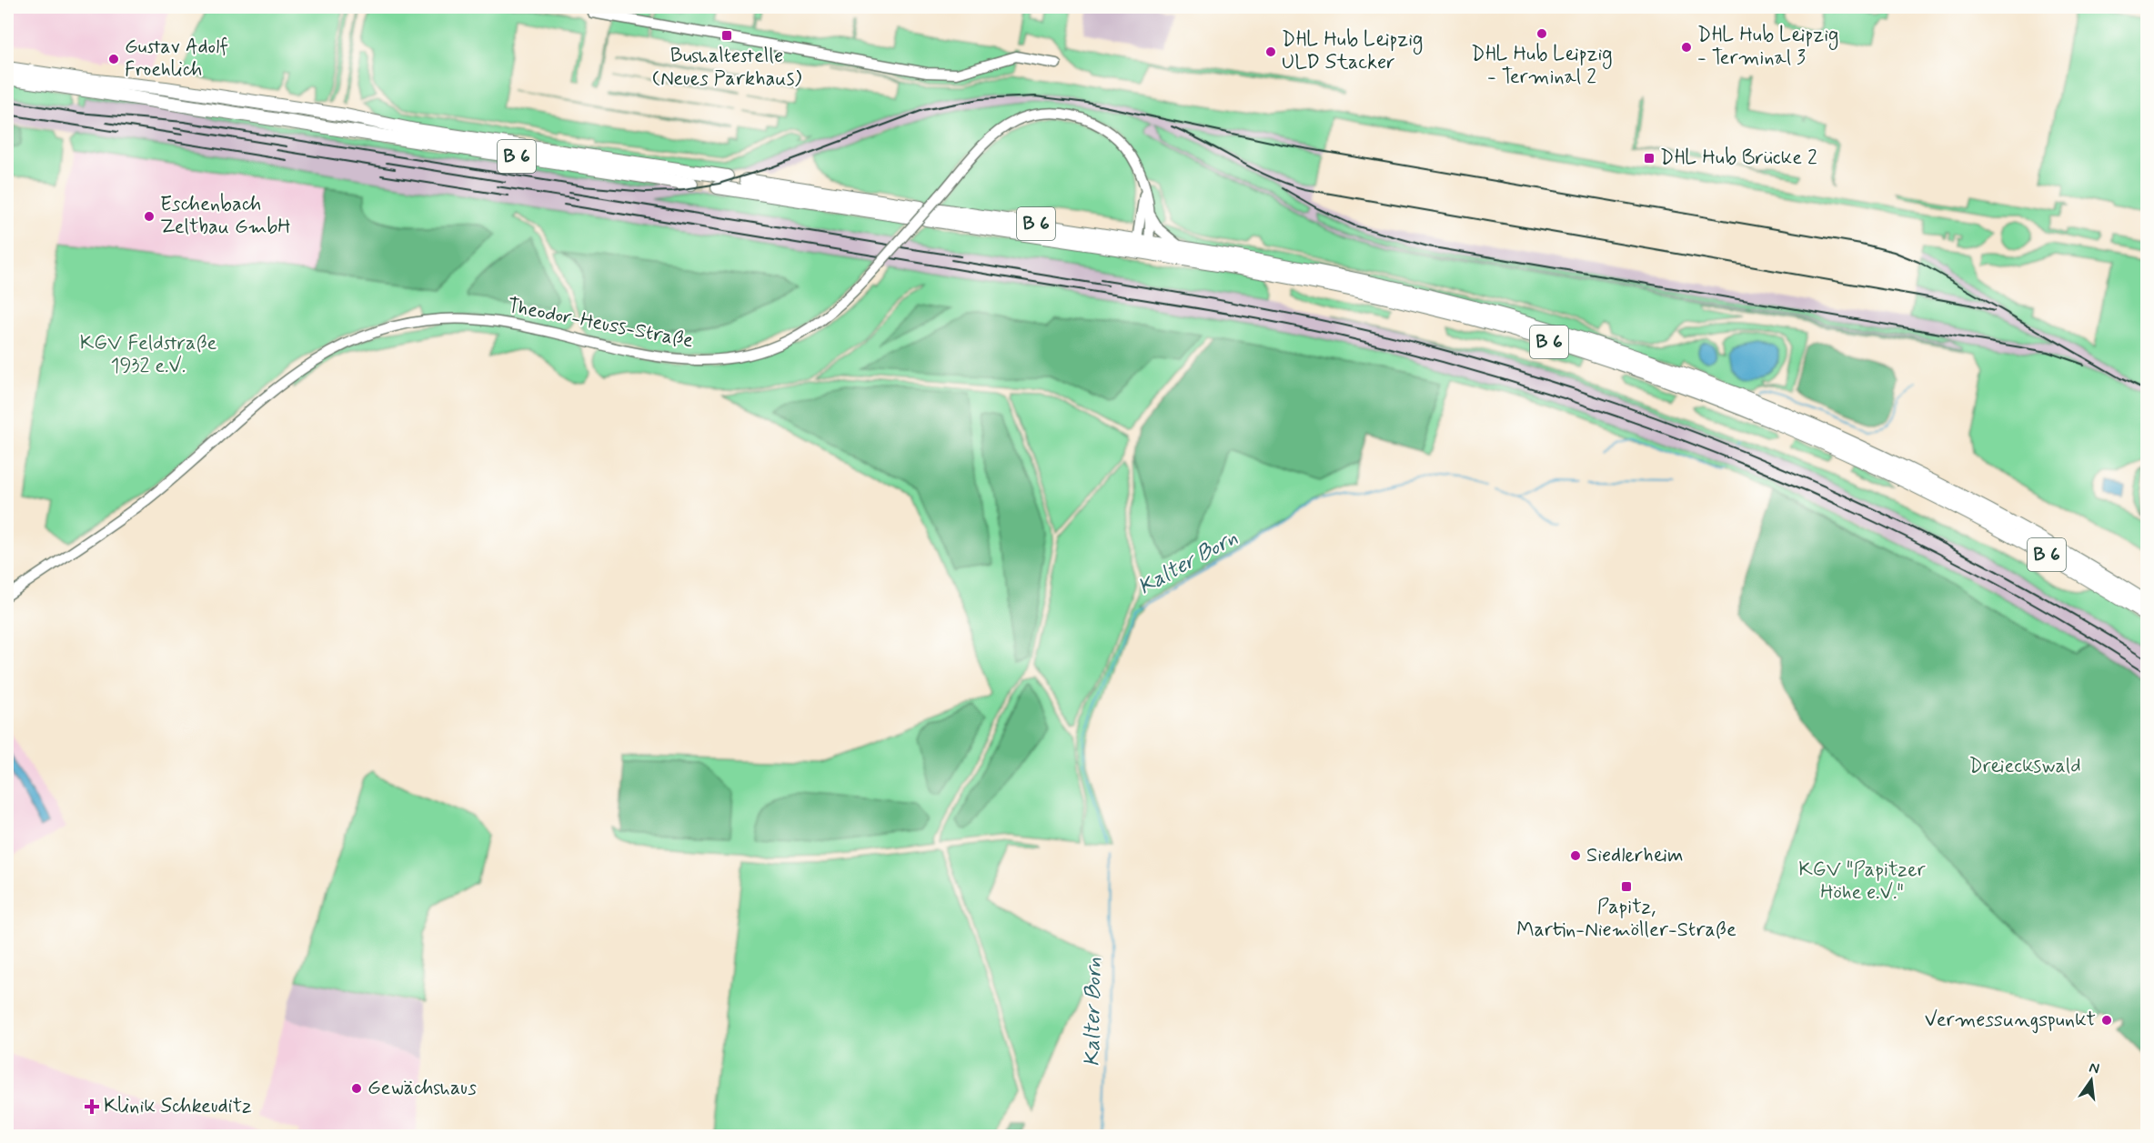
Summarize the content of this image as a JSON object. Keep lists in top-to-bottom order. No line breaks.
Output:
{"streets":{"main road":["B 6"],"street":["Theodor-Heuss-Straße"]},"crossings":[["B 6","Theodor-Heuss-Straße"]],"water":["Kalter Born"],"parks":["KGV Feldstraße 1932 e.V.","Dreieckswald","KGV \"Papitzer Höhe e.V.\""],"places":{"other":["DHL Hub Leipzig - Terminal 2","DHL Hub Leipzig - Terminal 3","DHL Hub Leipzig ULD Stacker","Gustav Adolf Froehlich","Eschenbach Zeltbau GmbH","Siedlerheim","Vermessungspunkt","Gewächshaus"],"transit":["Bushaltestelle (Neues Parkhaus)","DHL Hub Brücke 2","Papitz, Martin-Niemöller-Straße"],"health":["Klinik Schkeuditz"]},"north":"top"}
